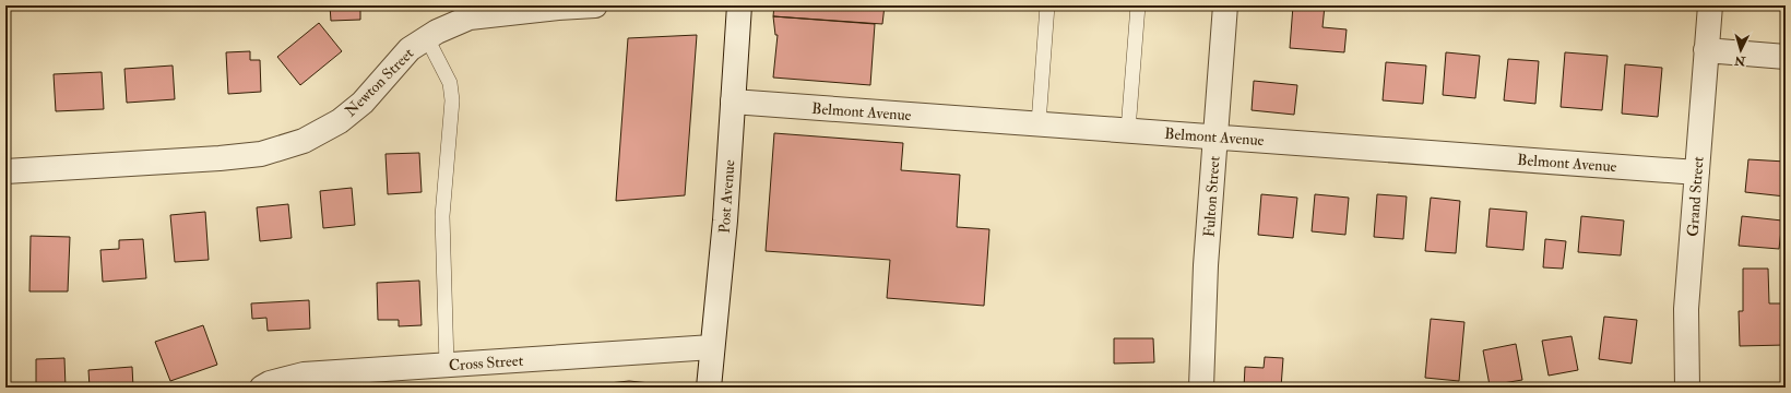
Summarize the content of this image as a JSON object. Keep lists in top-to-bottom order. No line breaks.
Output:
{"streets":{"street":["Newton Street","Belmont Avenue","Post Avenue","Fulton Street","Grand Street","Cross Street"]},"crossings":[["Belmont Avenue","Post Avenue"],["Belmont Avenue","Fulton Street"],["Belmont Avenue","Grand Street"],["Post Avenue","Cross Street"]],"north":"bottom"}
